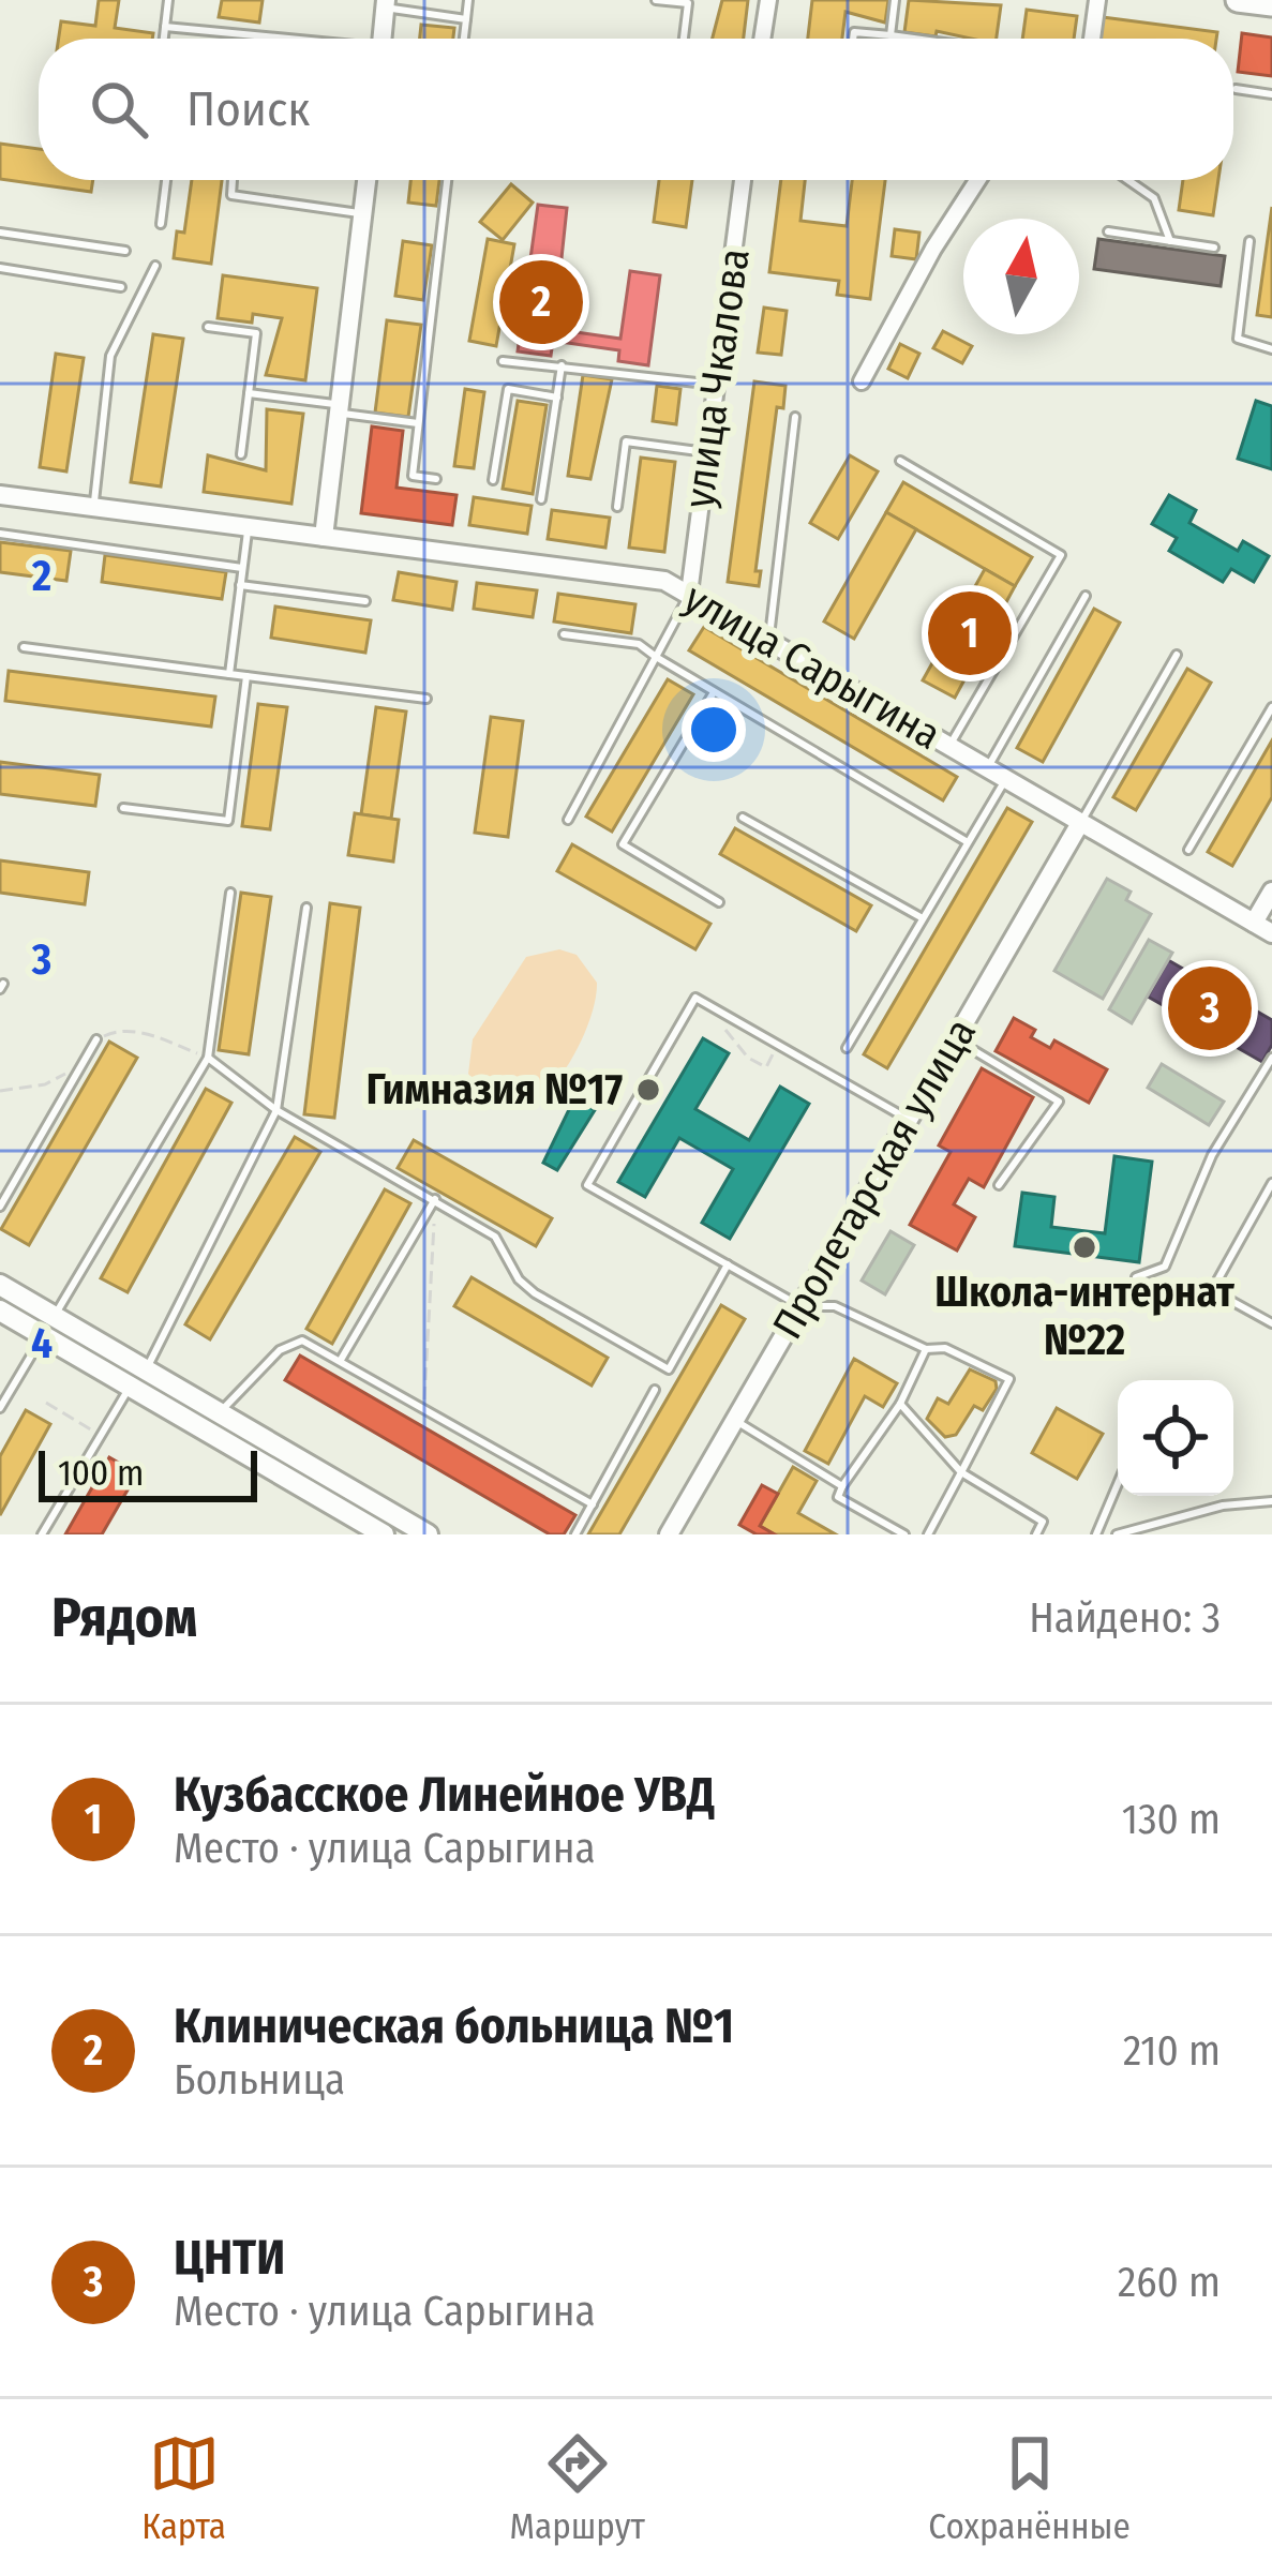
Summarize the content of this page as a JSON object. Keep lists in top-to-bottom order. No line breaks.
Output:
{"streets":{"street":["улица Чкалова","улица Сарыгина","Пролетарская улица"]},"crossings":[["улица Чкалова","улица Сарыгина"],["улица Сарыгина","Пролетарская улица"]],"places":["Гимназия №17","Школа-интернат №22"],"scale_bar":"100 m","north":"top","page":{"search":"Поиск","pins":["2","1","3"],"scale":"100 m","heading":["Рядом","Найдено: 3"],"list":[{"mark":"1","name":"Кузбасское Линейное УВД","note":"Место · улица Сарыгина","value":"130 m"},{"mark":"2","name":"Клиническая больница №1","note":"Больница","value":"210 m"},{"mark":"3","name":"ЦНТИ","note":"Место · улица Сарыгина","value":"260 m"}],"nav":["Карта","Маршрут","Сохранённые"]},"grid":{"rows":["2","3","4"]}}
